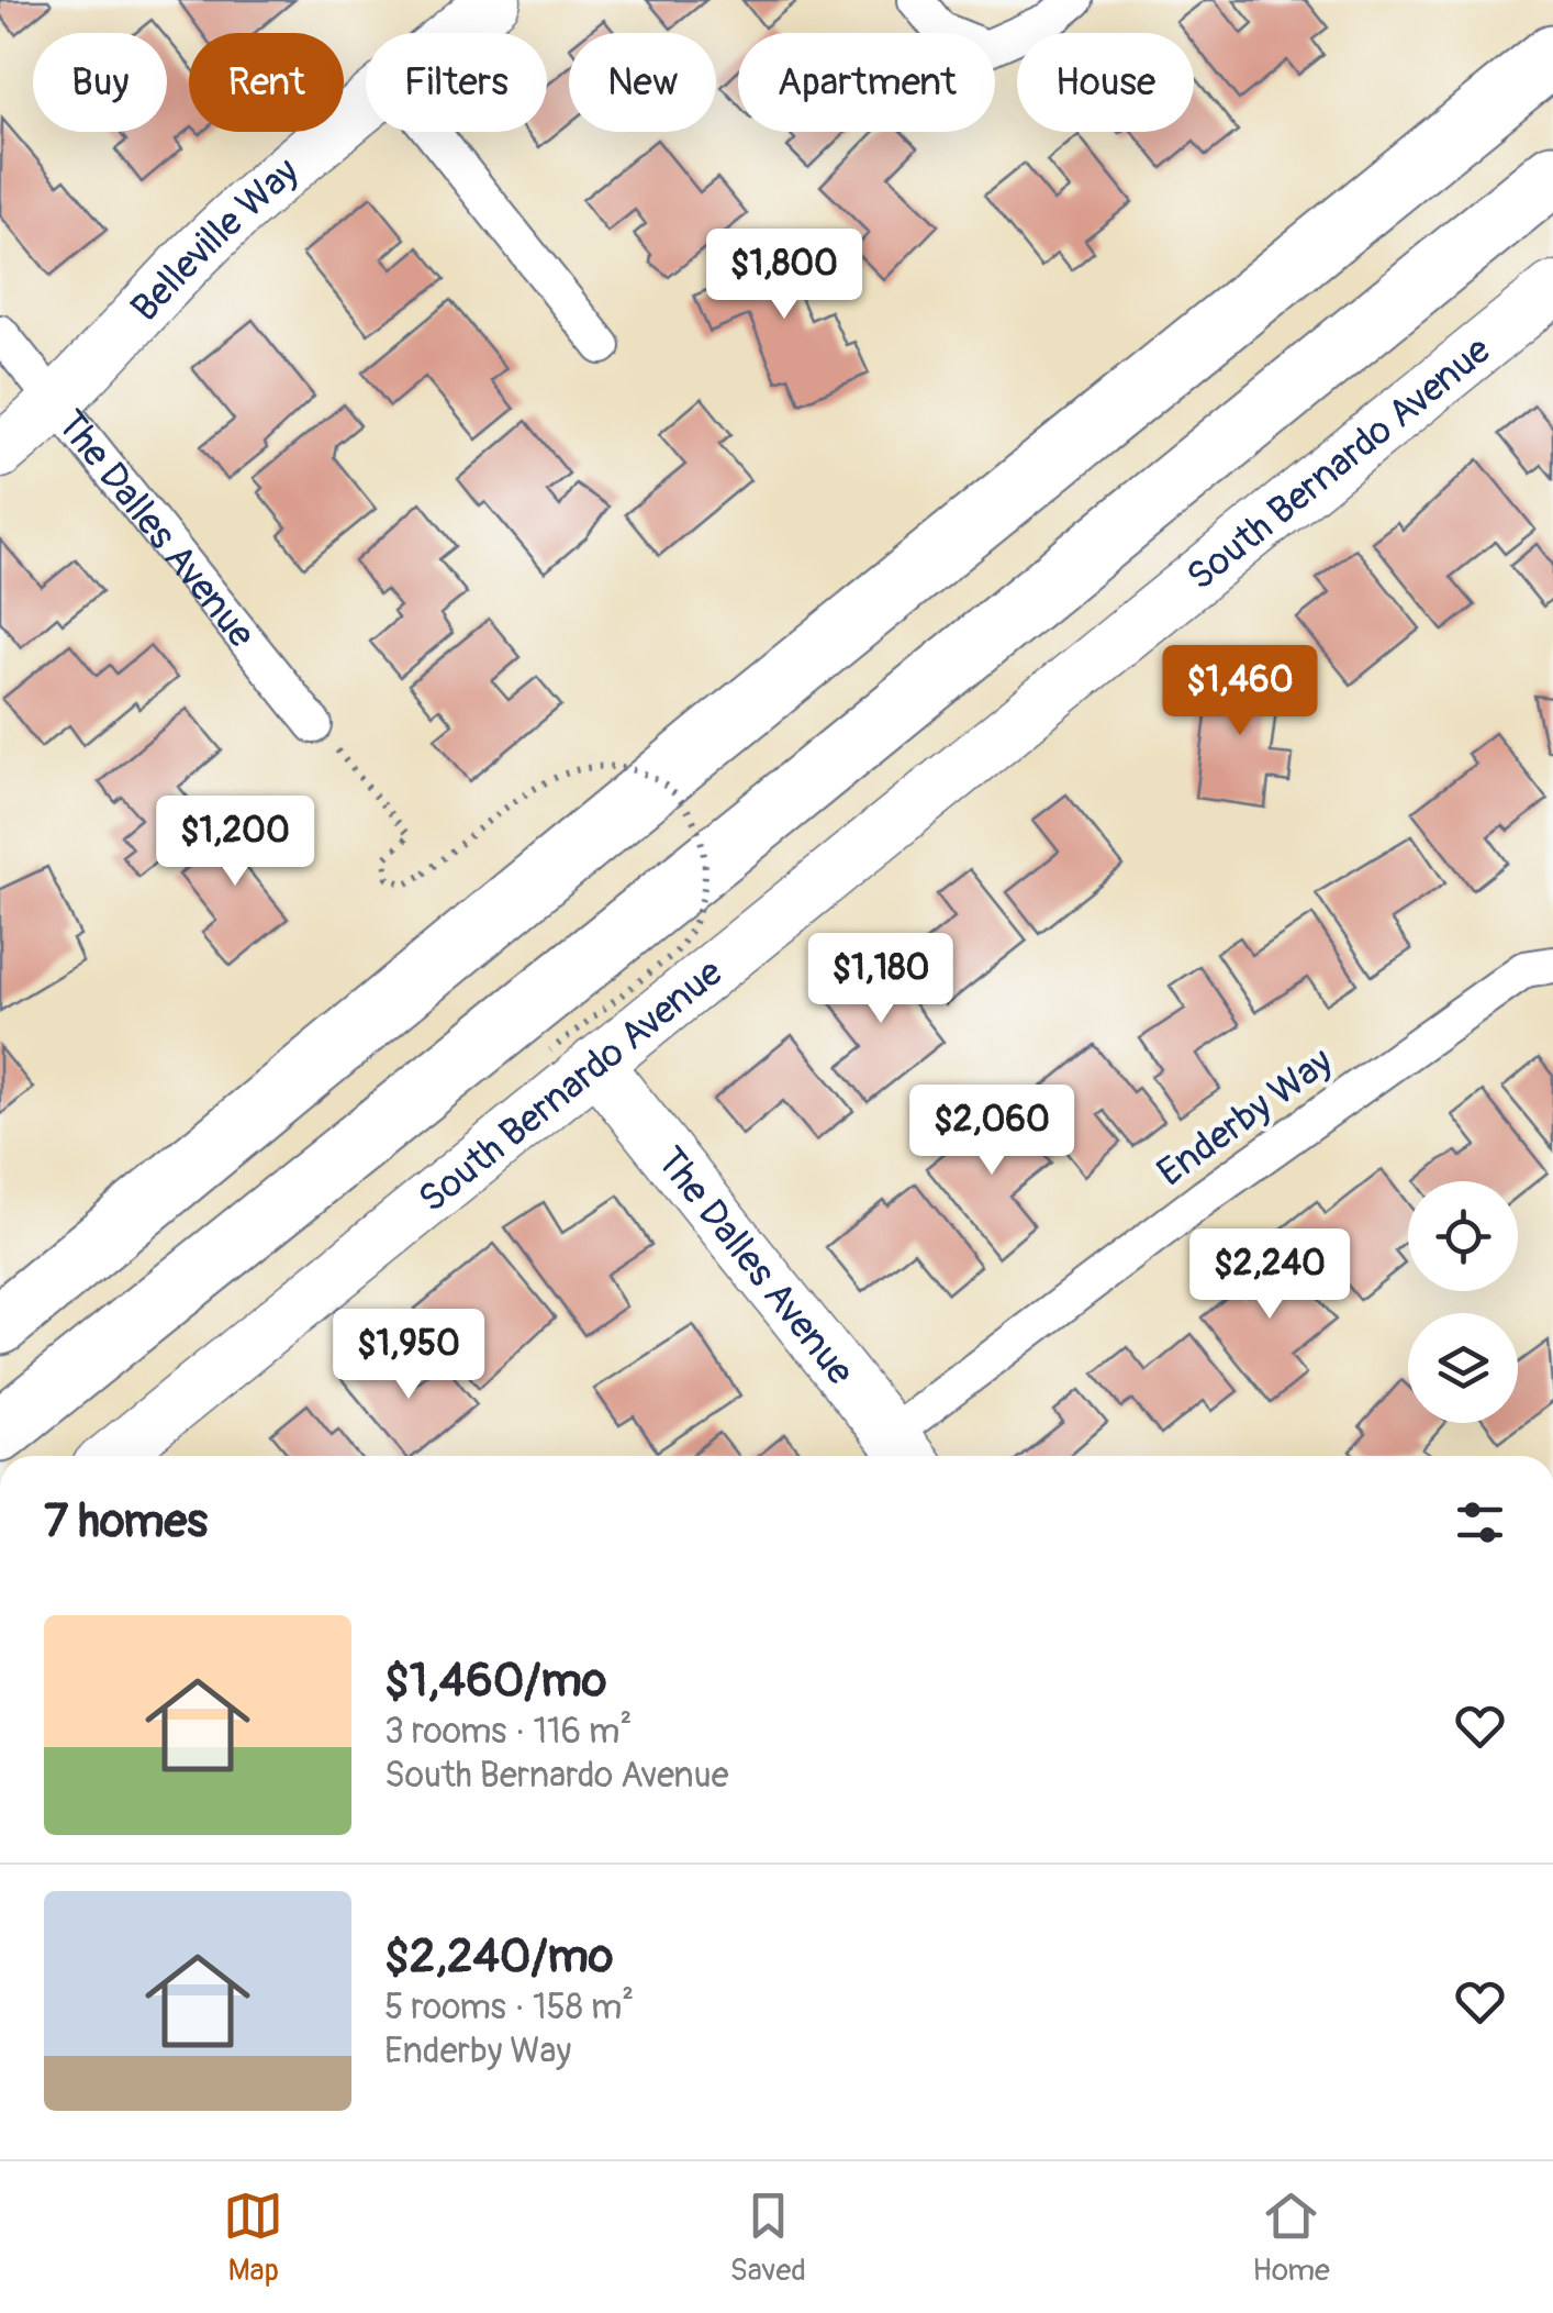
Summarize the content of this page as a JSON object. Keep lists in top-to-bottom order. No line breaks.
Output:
{"streets":{"street":["Belleville Way","South Bernardo Avenue","The Dalles Avenue","Enderby Way"]},"crossings":[["Belleville Way","The Dalles Avenue"],["South Bernardo Avenue","The Dalles Avenue"],["The Dalles Avenue","Enderby Way"]],"page":{"chip":["Buy","Rent","Filters","New","Apartment","House"],"price":["$1,800","$1,460","$1,200","$1,180","$2,060","$2,240","$1,950"],"heading":"7 homes","list":[{"name":"$1,460/mo","note":"3 rooms · 116 m² · South Bernardo Avenue"},{"name":"$2,240/mo","note":"5 rooms · 158 m² · Enderby Way"}],"tabs":["Map","Saved","Home"]}}
